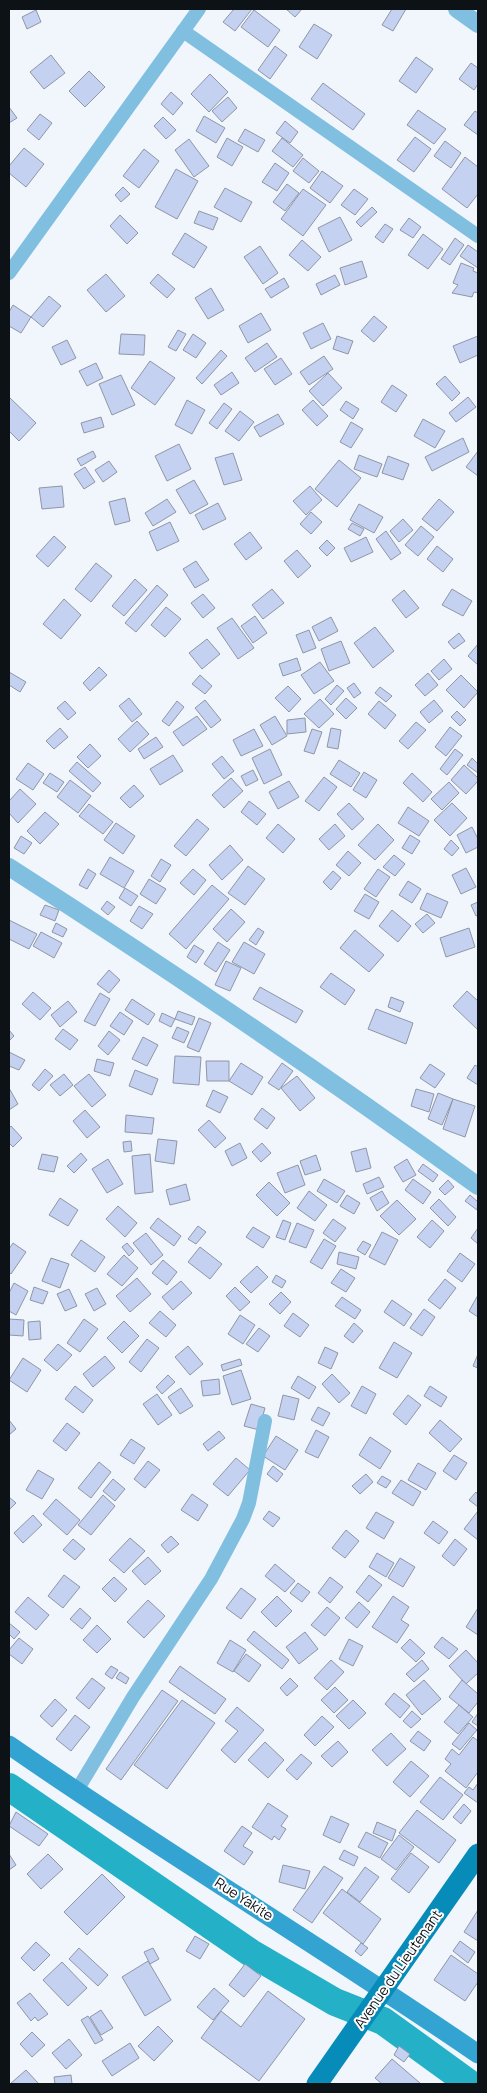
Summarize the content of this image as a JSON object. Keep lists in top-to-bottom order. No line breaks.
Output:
{"streets":{"main road":["Rue Yakite","Avenue du Lieutenant"]},"crossings":[["Rue Yakite","Avenue du Lieutenant"]]}
